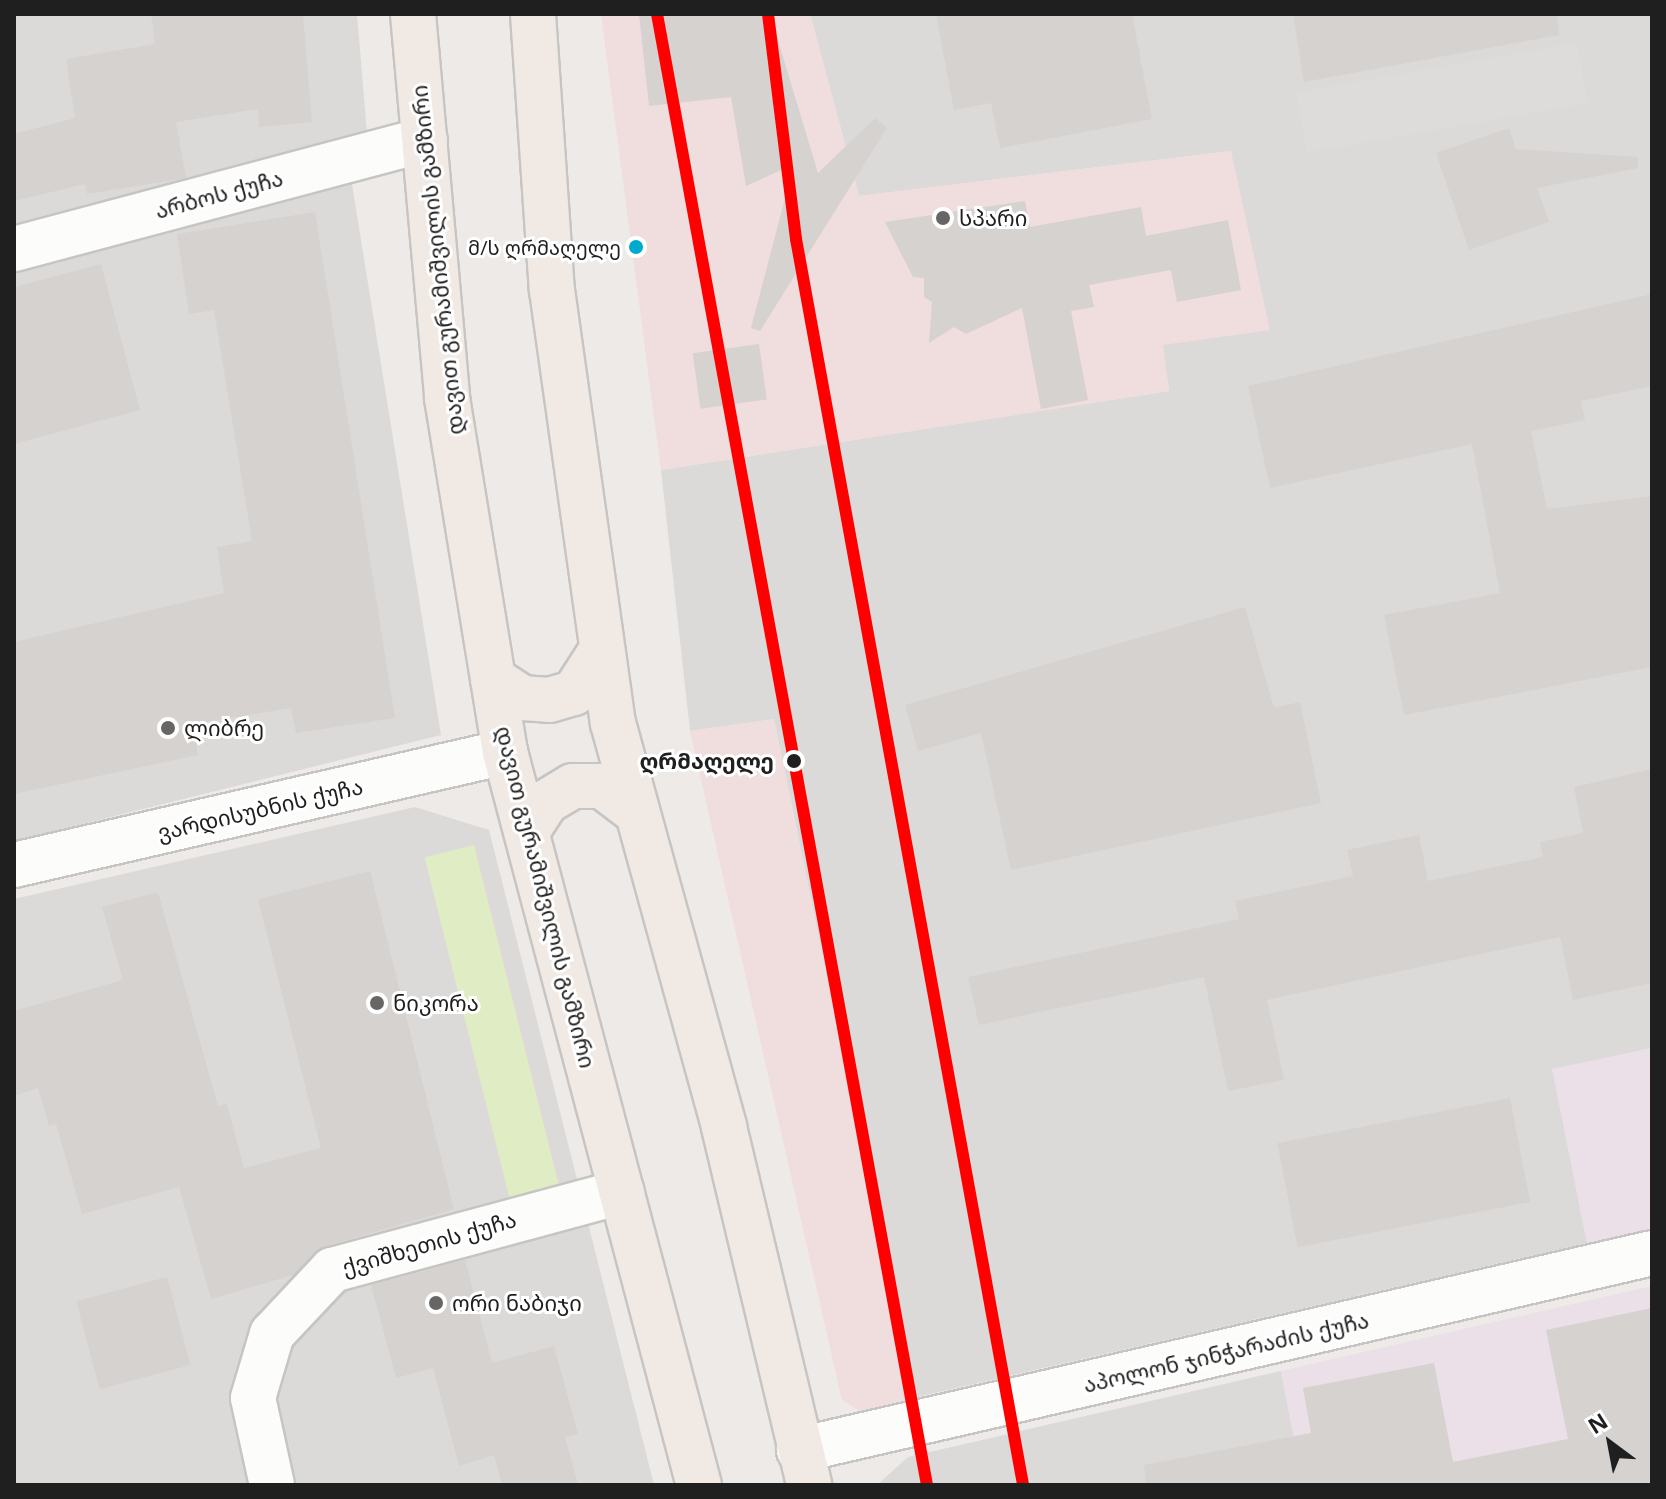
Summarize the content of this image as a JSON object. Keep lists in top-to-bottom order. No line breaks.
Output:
{"streets":{"main road":["დავით გურამიშვილის გამზირი"],"street":["არბოს ქუჩა","ვარდისუბნის ქუჩა","ქვიშხეთის ქუჩა","აპოლონ ჯინჭარაძის ქუჩა"]},"crossings":[["არბოს ქუჩა","დავით გურამიშვილის გამზირი"],["დავით გურამიშვილის გამზირი","ვარდისუბნის ქუჩა"],["დავით გურამიშვილის გამზირი","ქვიშხეთის ქუჩა"]],"places":["სპარი","მ/ს ღრმაღელე","ლიბრე","ღრმაღელე","ნიკორა","ორი ნაბიჯი"],"north":"top left"}
